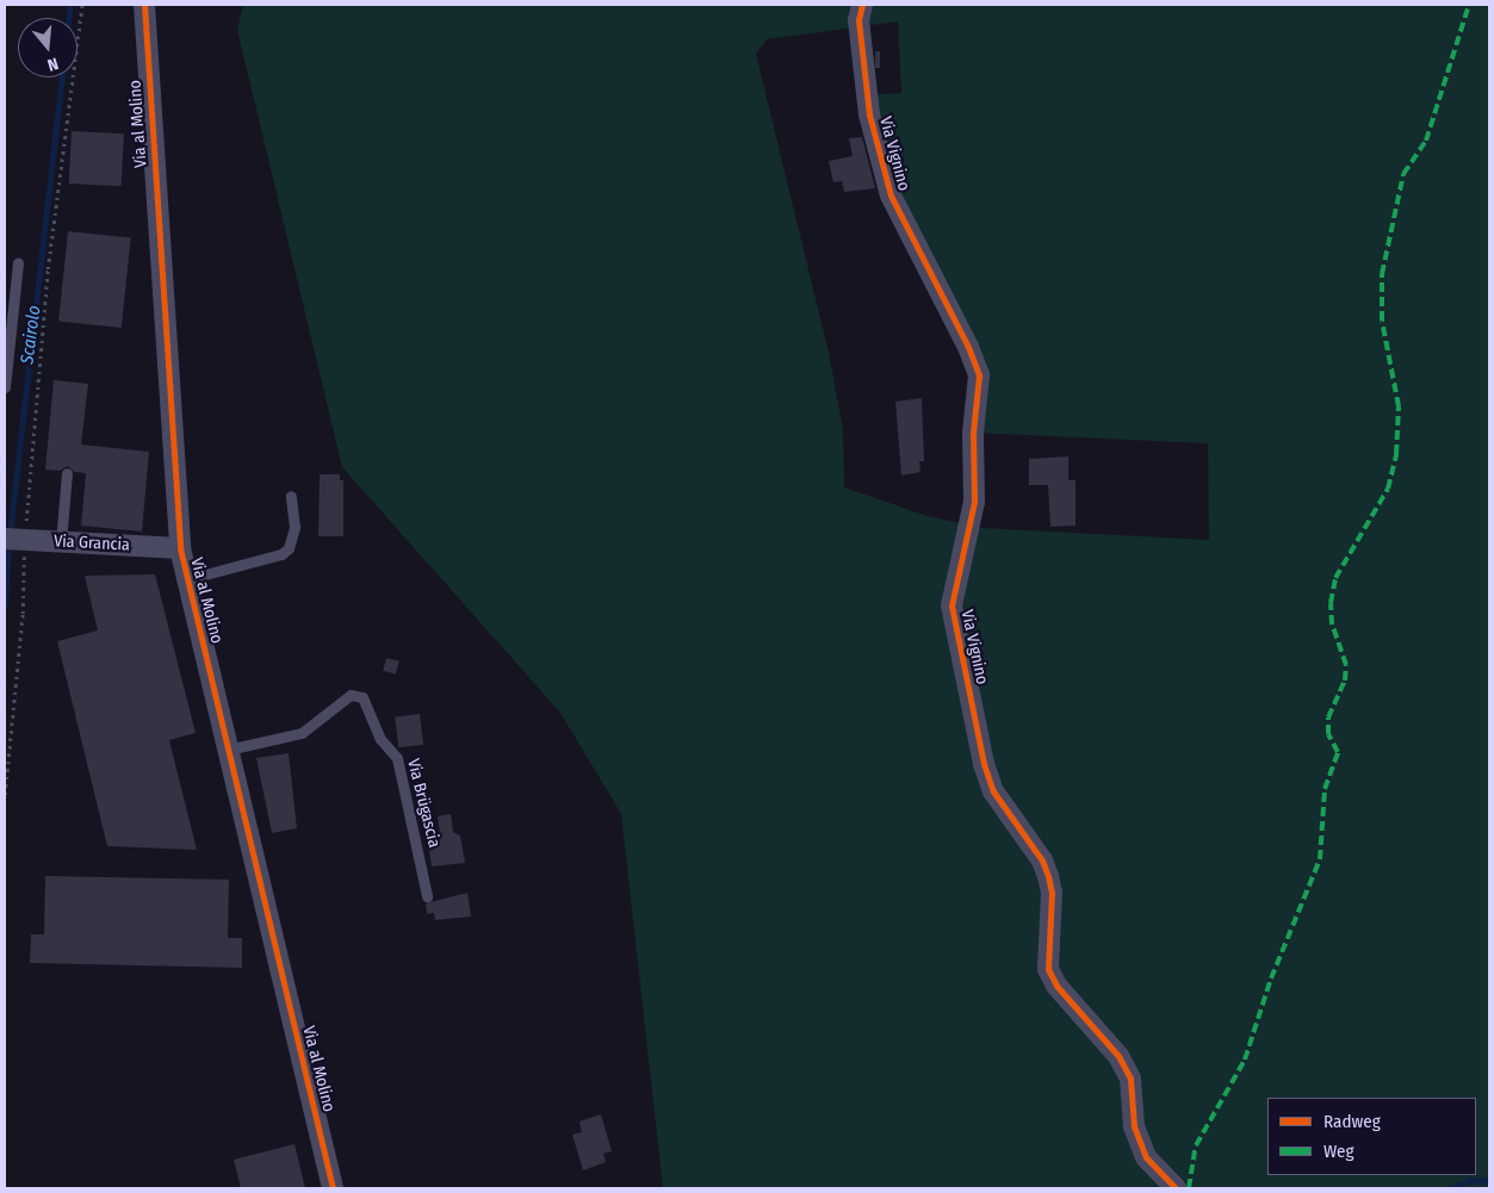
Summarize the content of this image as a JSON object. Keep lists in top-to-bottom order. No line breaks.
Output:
{"streets":{"street":["Via al Molino","Via Vignino","Via Grancia"],"lane":["Via Brügascia"]},"crossings":[["Via al Molino","Via Grancia"],["Via al Molino","Via Brügascia"]],"water":["Scairolo"],"legend":["Radweg","Weg"],"north":"bottom"}
